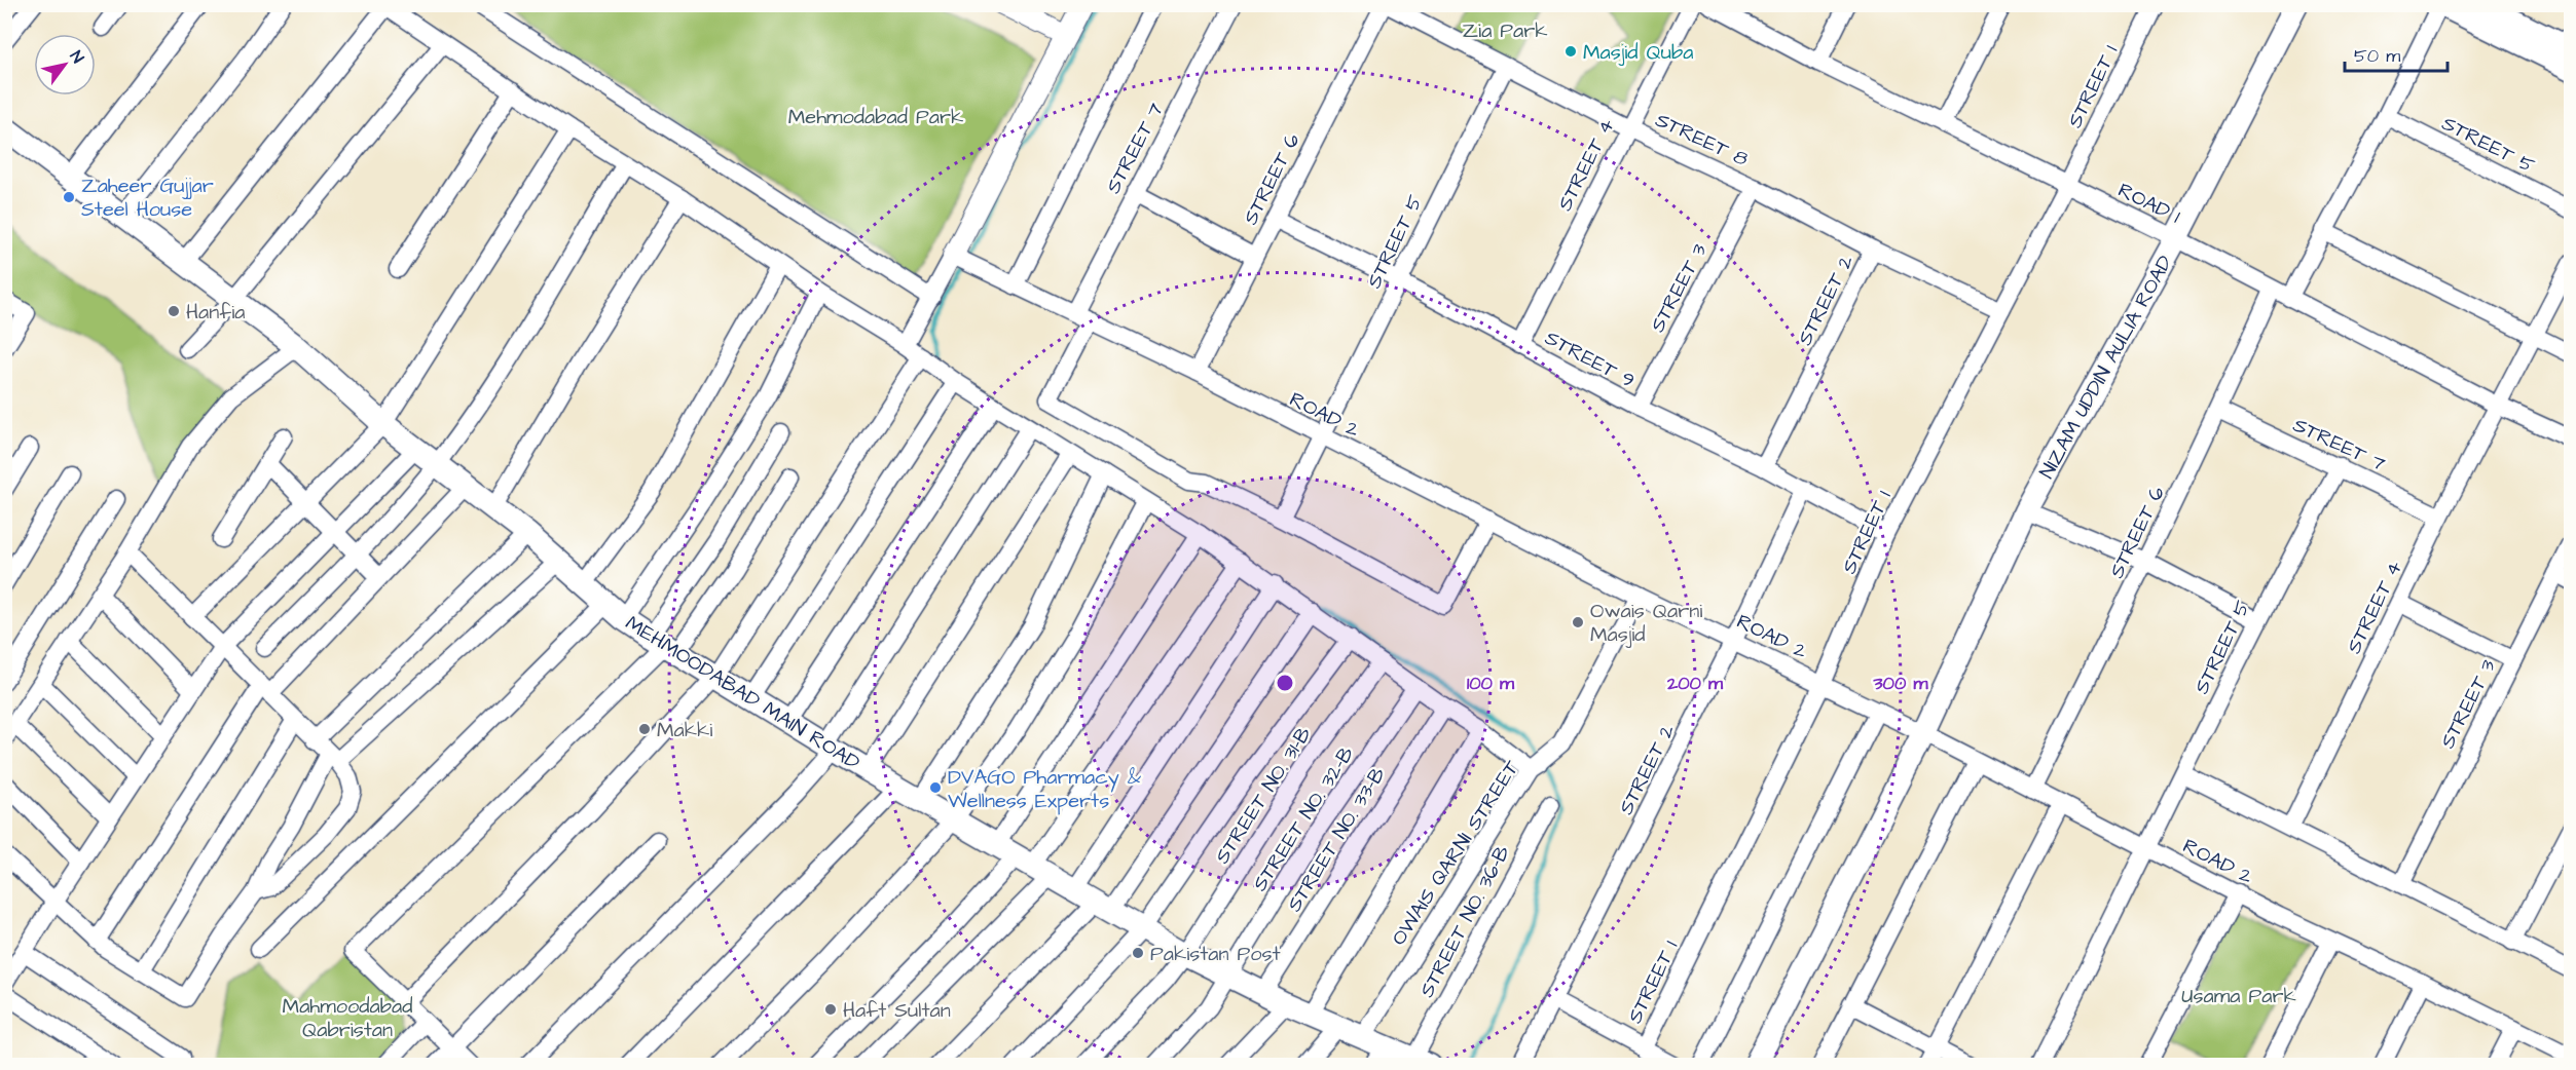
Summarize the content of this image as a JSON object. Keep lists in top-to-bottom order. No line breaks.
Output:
{"streets":{"main road":["NIZAM UDDIN AULIA ROAD","MEHMOODABAD MAIN ROAD"],"street":["STREET 1","STREET 8","STREET 5","STREET 7","STREET 4","STREET 6","ROAD 1","STREET 3","STREET 2","STREET 9","ROAD 2","STREET NO. 31-B","STREET NO. 32-B","STREET NO. 33-B","OWAIS QARNI STREET","STREET NO. 36-B"]},"crossings":[["STREET 1","STREET 8"],["STREET 1","ROAD 1"],["STREET 1","STREET 9"],["STREET 1","ROAD 2"],["STREET 8","STREET 5"],["STREET 8","STREET 4"],["STREET 8","STREET 6"],["STREET 8","STREET 3"],["STREET 8","STREET 2"],["STREET 5","STREET 7"],["STREET 5","STREET 9"],["STREET 5","ROAD 2"],["STREET 7","STREET 4"],["STREET 7","STREET 6"],["STREET 7","ROAD 2"],["STREET 4","ROAD 1"],["STREET 4","STREET 9"],["STREET 6","ROAD 1"],["STREET 6","STREET 9"],["STREET 6","ROAD 2"],["ROAD 1","NIZAM UDDIN AULIA ROAD"],["STREET 3","STREET 9"],["STREET 2","STREET 9"],["STREET 2","ROAD 2"],["NIZAM UDDIN AULIA ROAD","ROAD 2"],["ROAD 2","OWAIS QARNI STREET"],["MEHMOODABAD MAIN ROAD","STREET NO. 31-B"],["MEHMOODABAD MAIN ROAD","STREET NO. 32-B"],["MEHMOODABAD MAIN ROAD","STREET NO. 33-B"],["MEHMOODABAD MAIN ROAD","OWAIS QARNI STREET"],["MEHMOODABAD MAIN ROAD","STREET NO. 36-B"]],"parks":["Zia Park","Mehmodabad Park","Usama Park","Mahmoodabad Qabristan"],"places":["Masjid Quba","Zaheer Gujjar Steel House","Hanfia","Owais Qarni Masjid","Makki","DVAGO Pharmacy & Wellness Experts","Pakistan Post","Haft Sultan"],"scale_bar":"50 m","north":"top right","rings":["100 m","200 m","300 m"]}
